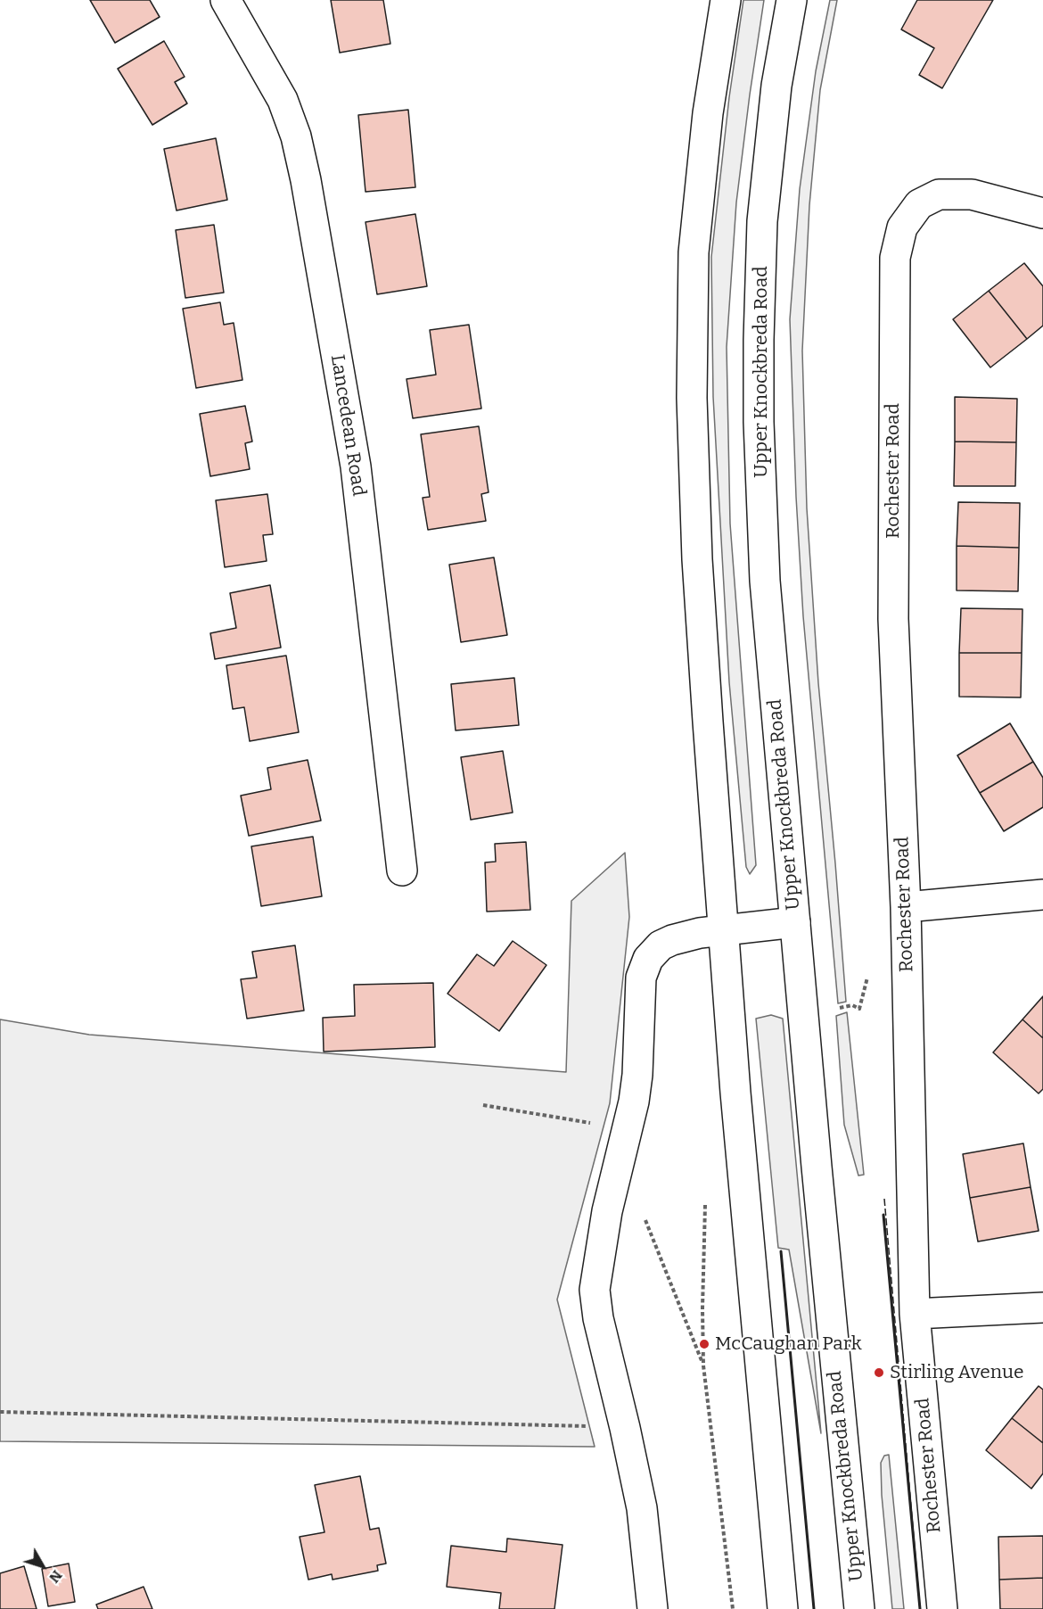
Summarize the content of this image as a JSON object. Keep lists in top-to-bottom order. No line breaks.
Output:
{"streets":{"main road":["Upper Knockbreda Road","Lancedean Road","Rochester Road"]},"places":["McCaughan Park","Stirling Avenue"],"north":"bottom right"}
